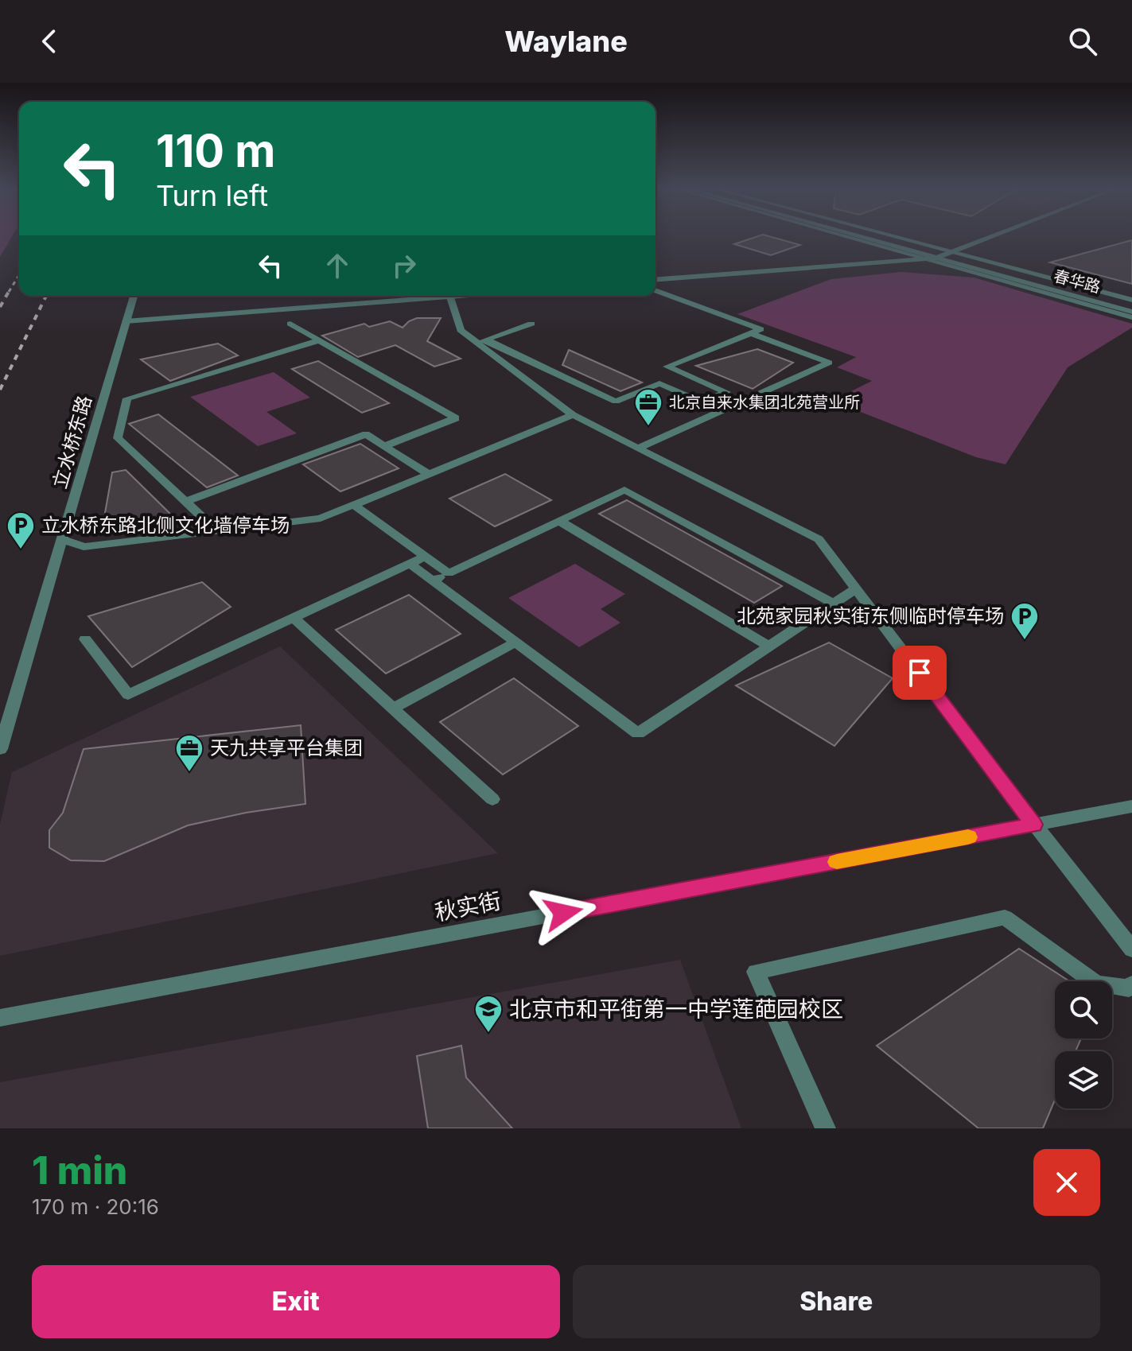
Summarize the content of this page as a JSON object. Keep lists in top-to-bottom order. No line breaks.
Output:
{"streets":{"street":["春华路","立水桥东路","秋实街"]},"places":{"office":["北京自来水集团北苑营业所","天九共享平台集团"],"parking":["立水桥东路北侧文化墙停车场","北苑家园秋实街东侧临时停车场"],"school or university":["北京市和平街第一中学莲葩园校区"]},"page":{"header":"Waylane","turn":["110 m","Turn left"],"heading":["1 min","170 m · 20:16"],"buttons":["Exit","Share"]}}
